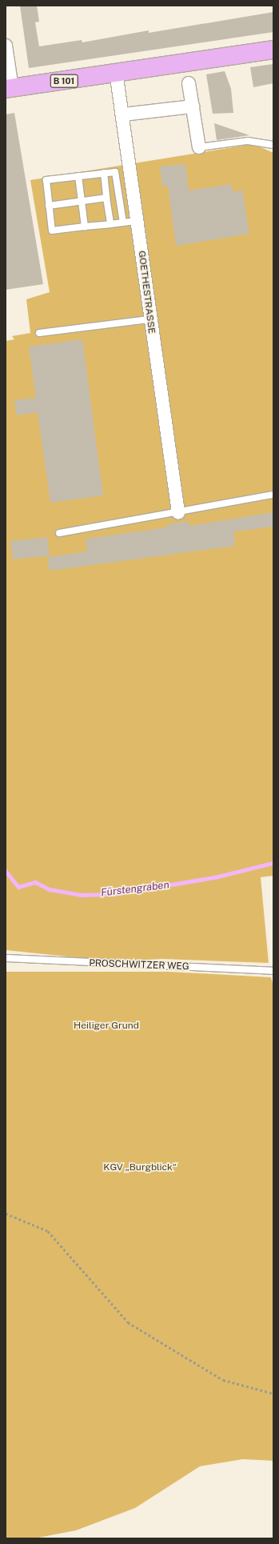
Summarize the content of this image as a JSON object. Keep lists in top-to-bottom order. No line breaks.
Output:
{"streets":{"main road":["B 101"],"street":["GOETHESTRASSE"],"lane":["PROSCHWITZER WEG"]},"crossings":[["B 101","GOETHESTRASSE"]],"water":["Fürstengraben"],"parks":["Heiliger Grund","KGV „Burgblick“"]}
